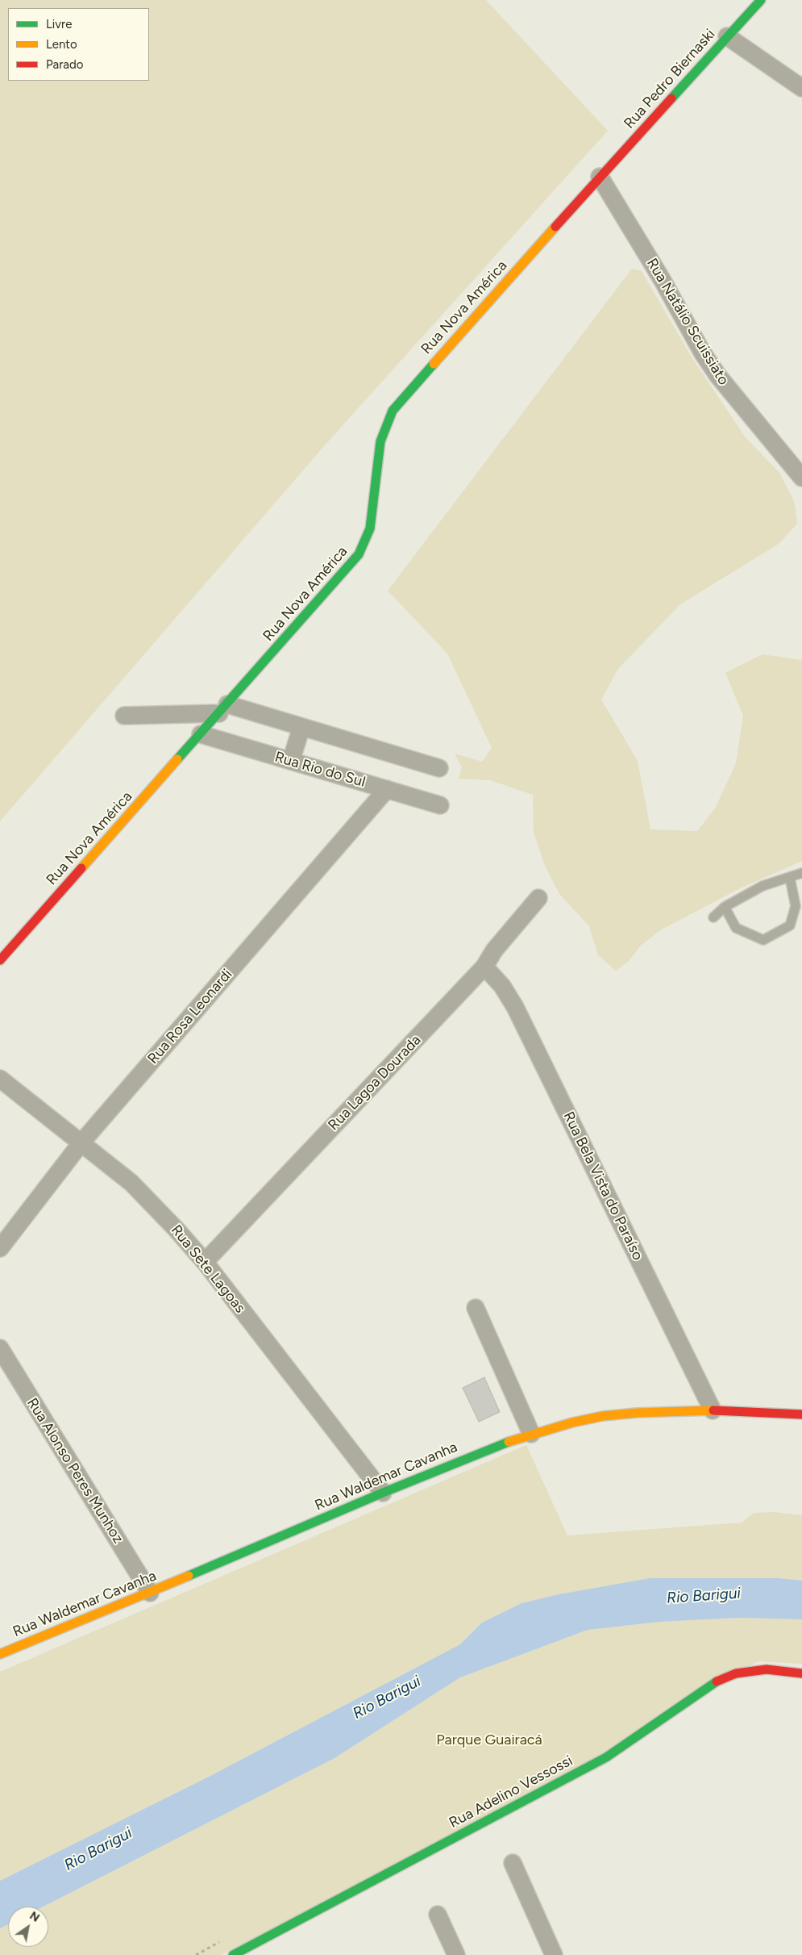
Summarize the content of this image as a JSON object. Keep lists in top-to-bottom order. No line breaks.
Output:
{"streets":{"street":["Rua Pedro Biernaski","Rua Nova América","Rua Natálio Scuissiato","Rua Rio do Sul","Rua Rosa Leonardi","Rua Lagoa Dourada","Rua Bela Vista do Paraíso","Rua Sete Lagoas","Rua Alonso Peres Munhoz","Rua Waldemar Cavanha","Rua Adelino Vessossi"]},"crossings":[["Rua Pedro Biernaski","Rua Nova América"],["Rua Pedro Biernaski","Rua Natálio Scuissiato"],["Rua Nova América","Rua Natálio Scuissiato"],["Rua Nova América","Rua Rio do Sul"],["Rua Rio do Sul","Rua Rosa Leonardi"],["Rua Rosa Leonardi","Rua Sete Lagoas"],["Rua Lagoa Dourada","Rua Bela Vista do Paraíso"],["Rua Lagoa Dourada","Rua Sete Lagoas"],["Rua Bela Vista do Paraíso","Rua Waldemar Cavanha"],["Rua Sete Lagoas","Rua Waldemar Cavanha"],["Rua Alonso Peres Munhoz","Rua Waldemar Cavanha"]],"water":["Rio Barigui"],"parks":["Parque Guairacá"],"legend":["Livre","Lento","Parado"],"north":"top right"}
